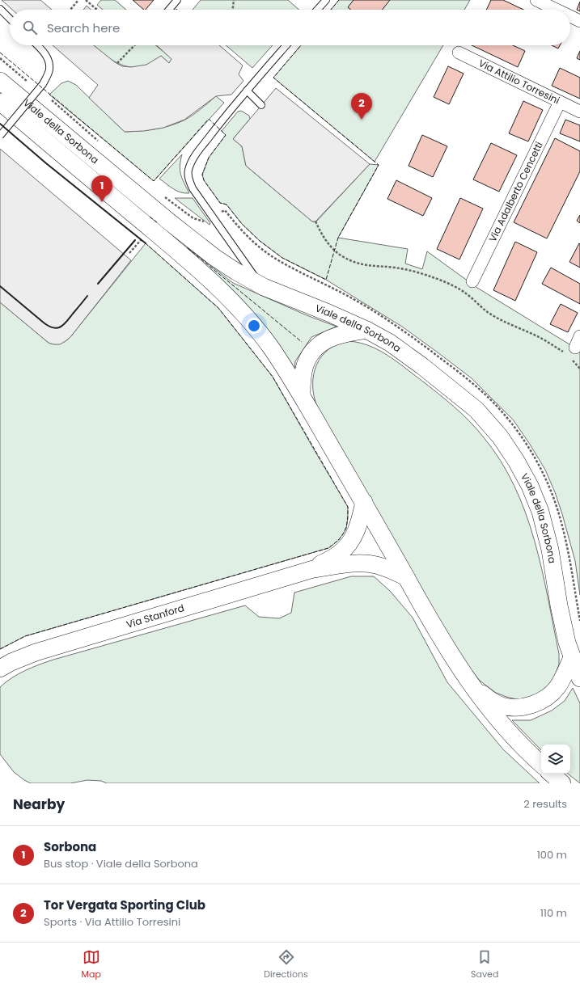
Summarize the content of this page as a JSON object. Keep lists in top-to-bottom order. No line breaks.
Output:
{"streets":{"street":["Via Attilio Torresini","Viale della Sorbona","Via Adalberto Cencetti","Via Stanford"]},"crossings":[["Via Attilio Torresini","Via Adalberto Cencetti"],["Viale della Sorbona","Via Stanford"]],"page":{"search":"Search here","pins":["2","1"],"heading":["Nearby","2 results"],"list":[{"mark":"1","name":"Sorbona","note":"Bus stop · Viale della Sorbona","value":"100 m"},{"mark":"2","name":"Tor Vergata Sporting Club","note":"Sports · Via Attilio Torresini","value":"110 m"}],"nav":["Map","Directions","Saved"]}}
